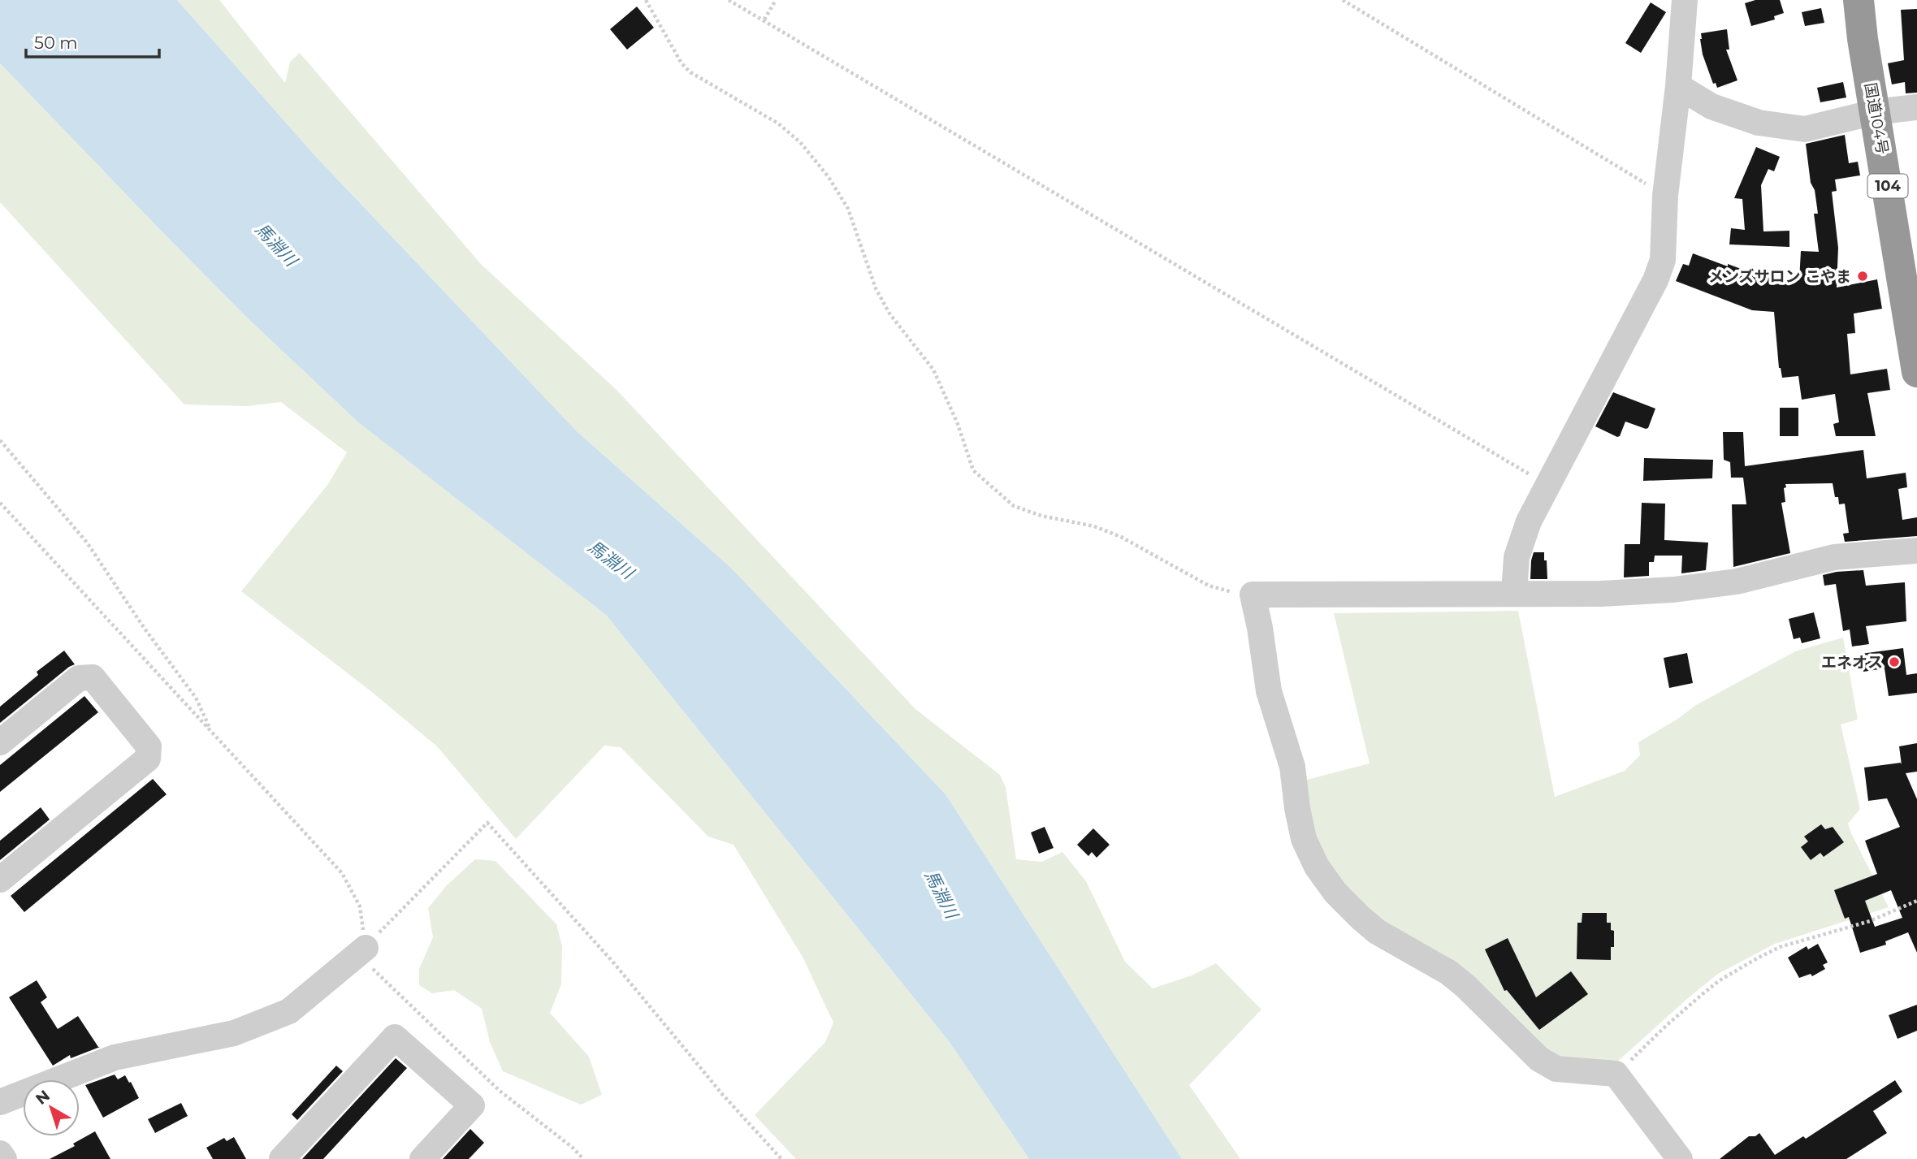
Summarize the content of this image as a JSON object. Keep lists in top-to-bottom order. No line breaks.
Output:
{"streets":{"highway":["国道104号","104"]},"water":["馬淵川"],"places":["メンズサロン こやま","エネオス"],"scale_bar":"50 m","north":"top left"}
